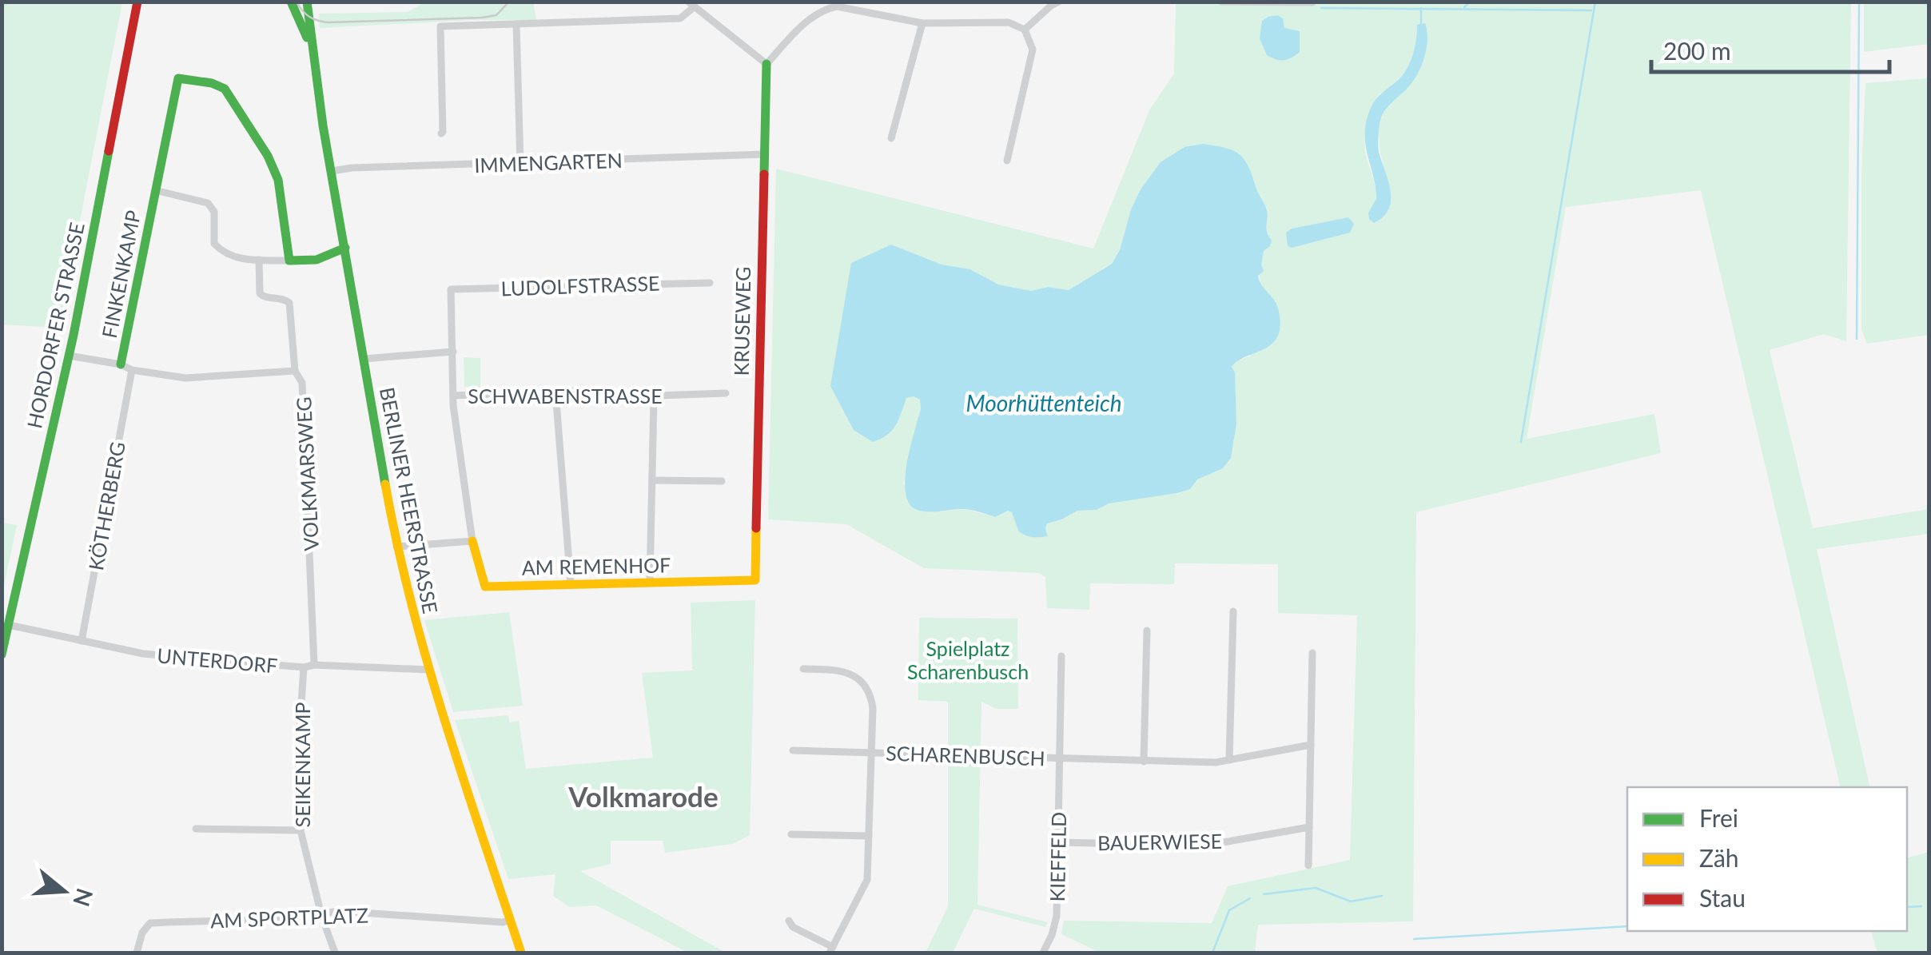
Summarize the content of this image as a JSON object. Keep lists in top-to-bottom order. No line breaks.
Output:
{"streets":{"main road":["FINKENKAMP","KRUSEWEG","HORDORFER STRASSE","BERLINER HEERSTRASSE","AM REMENHOF"],"street":["IMMENGARTEN","LUDOLFSTRASSE","SCHWABENSTRASSE","VOLKMARSWEG","KÖTHERBERG","UNTERDORF","SCHARENBUSCH","SEIKENKAMP","BAUERWIESE","KIEFFELD","AM SPORTPLATZ"]},"crossings":[["IMMENGARTEN","KRUSEWEG"],["IMMENGARTEN","BERLINER HEERSTRASSE"],["FINKENKAMP","VOLKMARSWEG"],["FINKENKAMP","BERLINER HEERSTRASSE"],["KRUSEWEG","AM REMENHOF"],["HORDORFER STRASSE","UNTERDORF"],["VOLKMARSWEG","UNTERDORF"],["BERLINER HEERSTRASSE","UNTERDORF"],["BERLINER HEERSTRASSE","AM SPORTPLATZ"],["KÖTHERBERG","UNTERDORF"],["UNTERDORF","SEIKENKAMP"],["SCHARENBUSCH","KIEFFELD"],["SEIKENKAMP","AM SPORTPLATZ"],["BAUERWIESE","KIEFFELD"]],"districts":["Volkmarode"],"water":["Moorhüttenteich"],"parks":["Spielplatz Scharenbusch"],"legend":["Frei","Zäh","Stau"],"scale_bar":"200 m","north":"right"}
